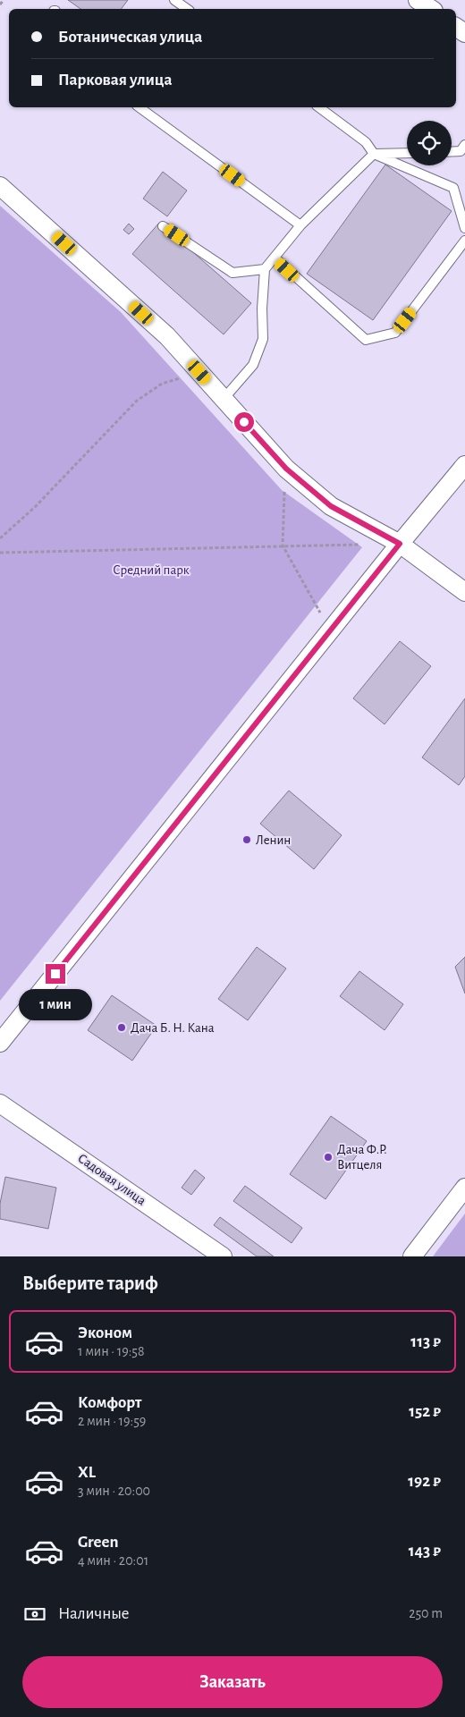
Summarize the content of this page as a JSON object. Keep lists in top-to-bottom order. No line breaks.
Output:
{"streets":{"street":["Садовая улица"]},"parks":["Средний парк"],"places":["Ленин","Дача Б. Н. Кана","Дача Ф.Р. Витцеля"],"page":{"banner":["Ботаническая улица","Парковая улица"],"bubble":"1 мин","heading":"Выберите тариф","list":[{"name":"Эконом","note":"1 мин · 19:58","value":"113 ₽"},{"name":"Комфорт","note":"2 мин · 19:59","value":"152 ₽"},{"name":"XL","note":"3 мин · 20:00","value":"192 ₽"},{"name":"Green","note":"4 мин · 20:01","value":"143 ₽"}],"pay":["Наличные","250 m"],"buttons":"Заказать"}}
